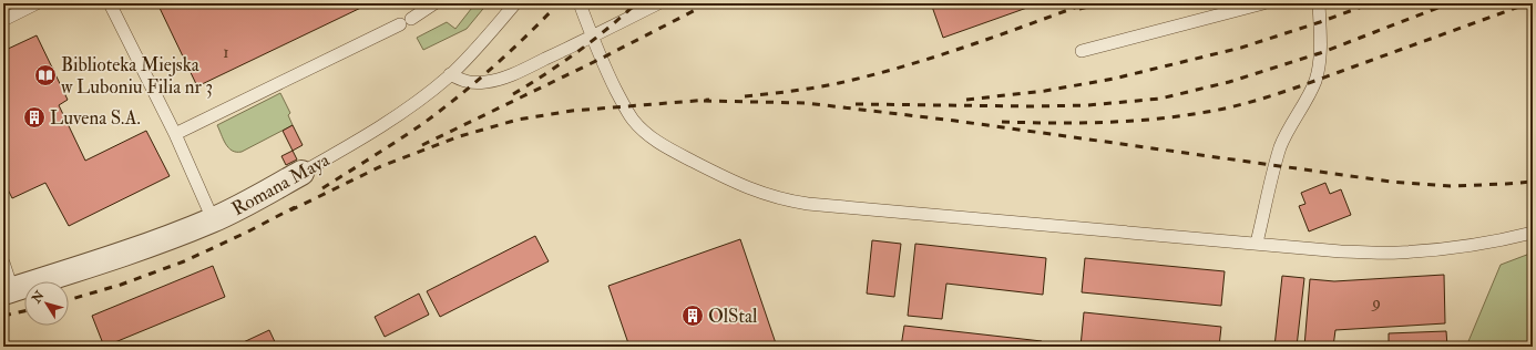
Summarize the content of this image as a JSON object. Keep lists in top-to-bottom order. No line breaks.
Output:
{"streets":{"street":["Romana Maya"]},"places":{"library":["Biblioteka Miejska w Luboniu Filia nr 3"],"building":["Luvena S.A.","OlStal"]},"house_numbers":["1","9"],"north":"top left"}
